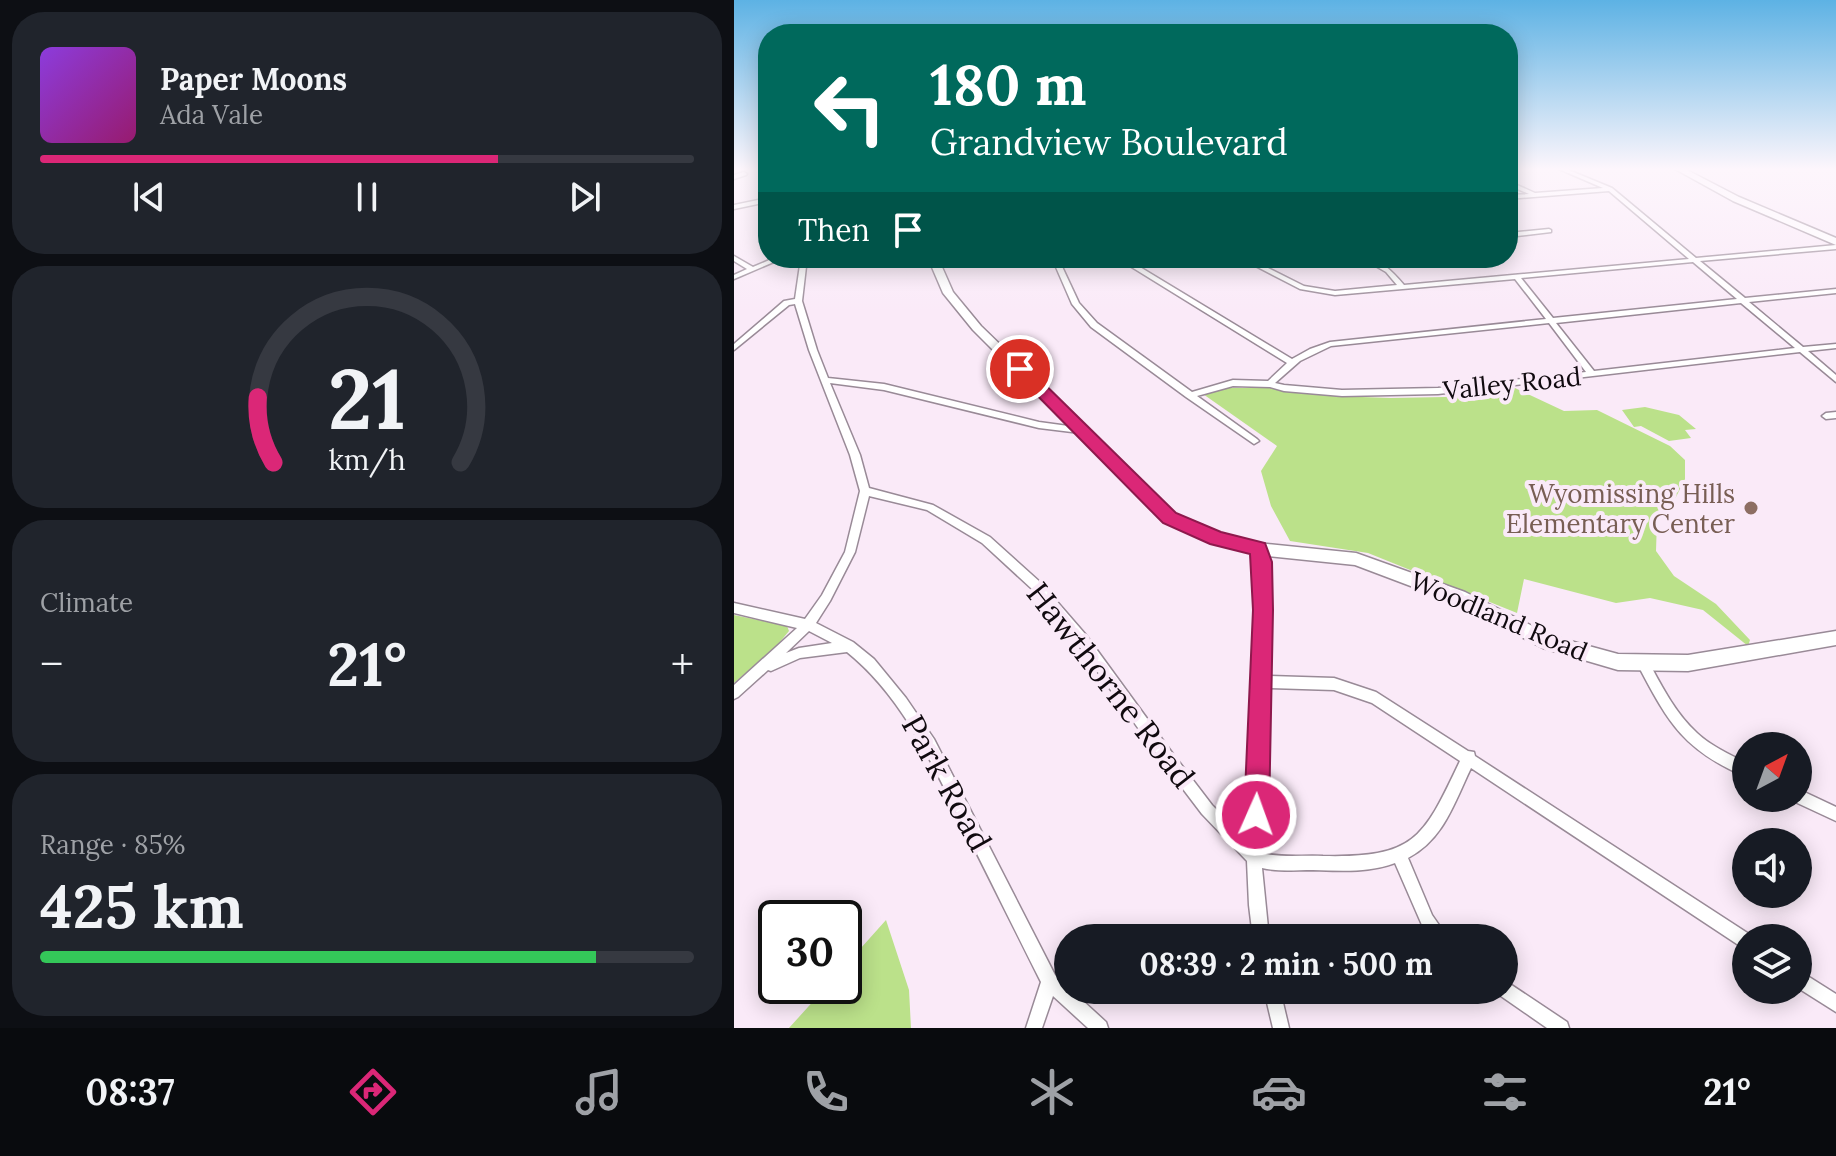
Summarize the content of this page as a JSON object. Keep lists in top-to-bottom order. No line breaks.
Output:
{"streets":{"street":["Valley Road","Woodland Road","Hawthorne Road","Park Road"]},"places":["Wyomissing Hills Elementary Center"],"north":"top right","page":{"turn":["180 m","Grandview Boulevard"],"song":["Paper Moons","Ada Vale"],"then":"Then","tile":["Climate",["Range · 85%","425 km"]],"heat":["−","21°","+"],"limit":"30","trip":"08:39 · 2 min · 500 m","tabs":["08:37","21°"],"gauge":["21","km/h"]}}
